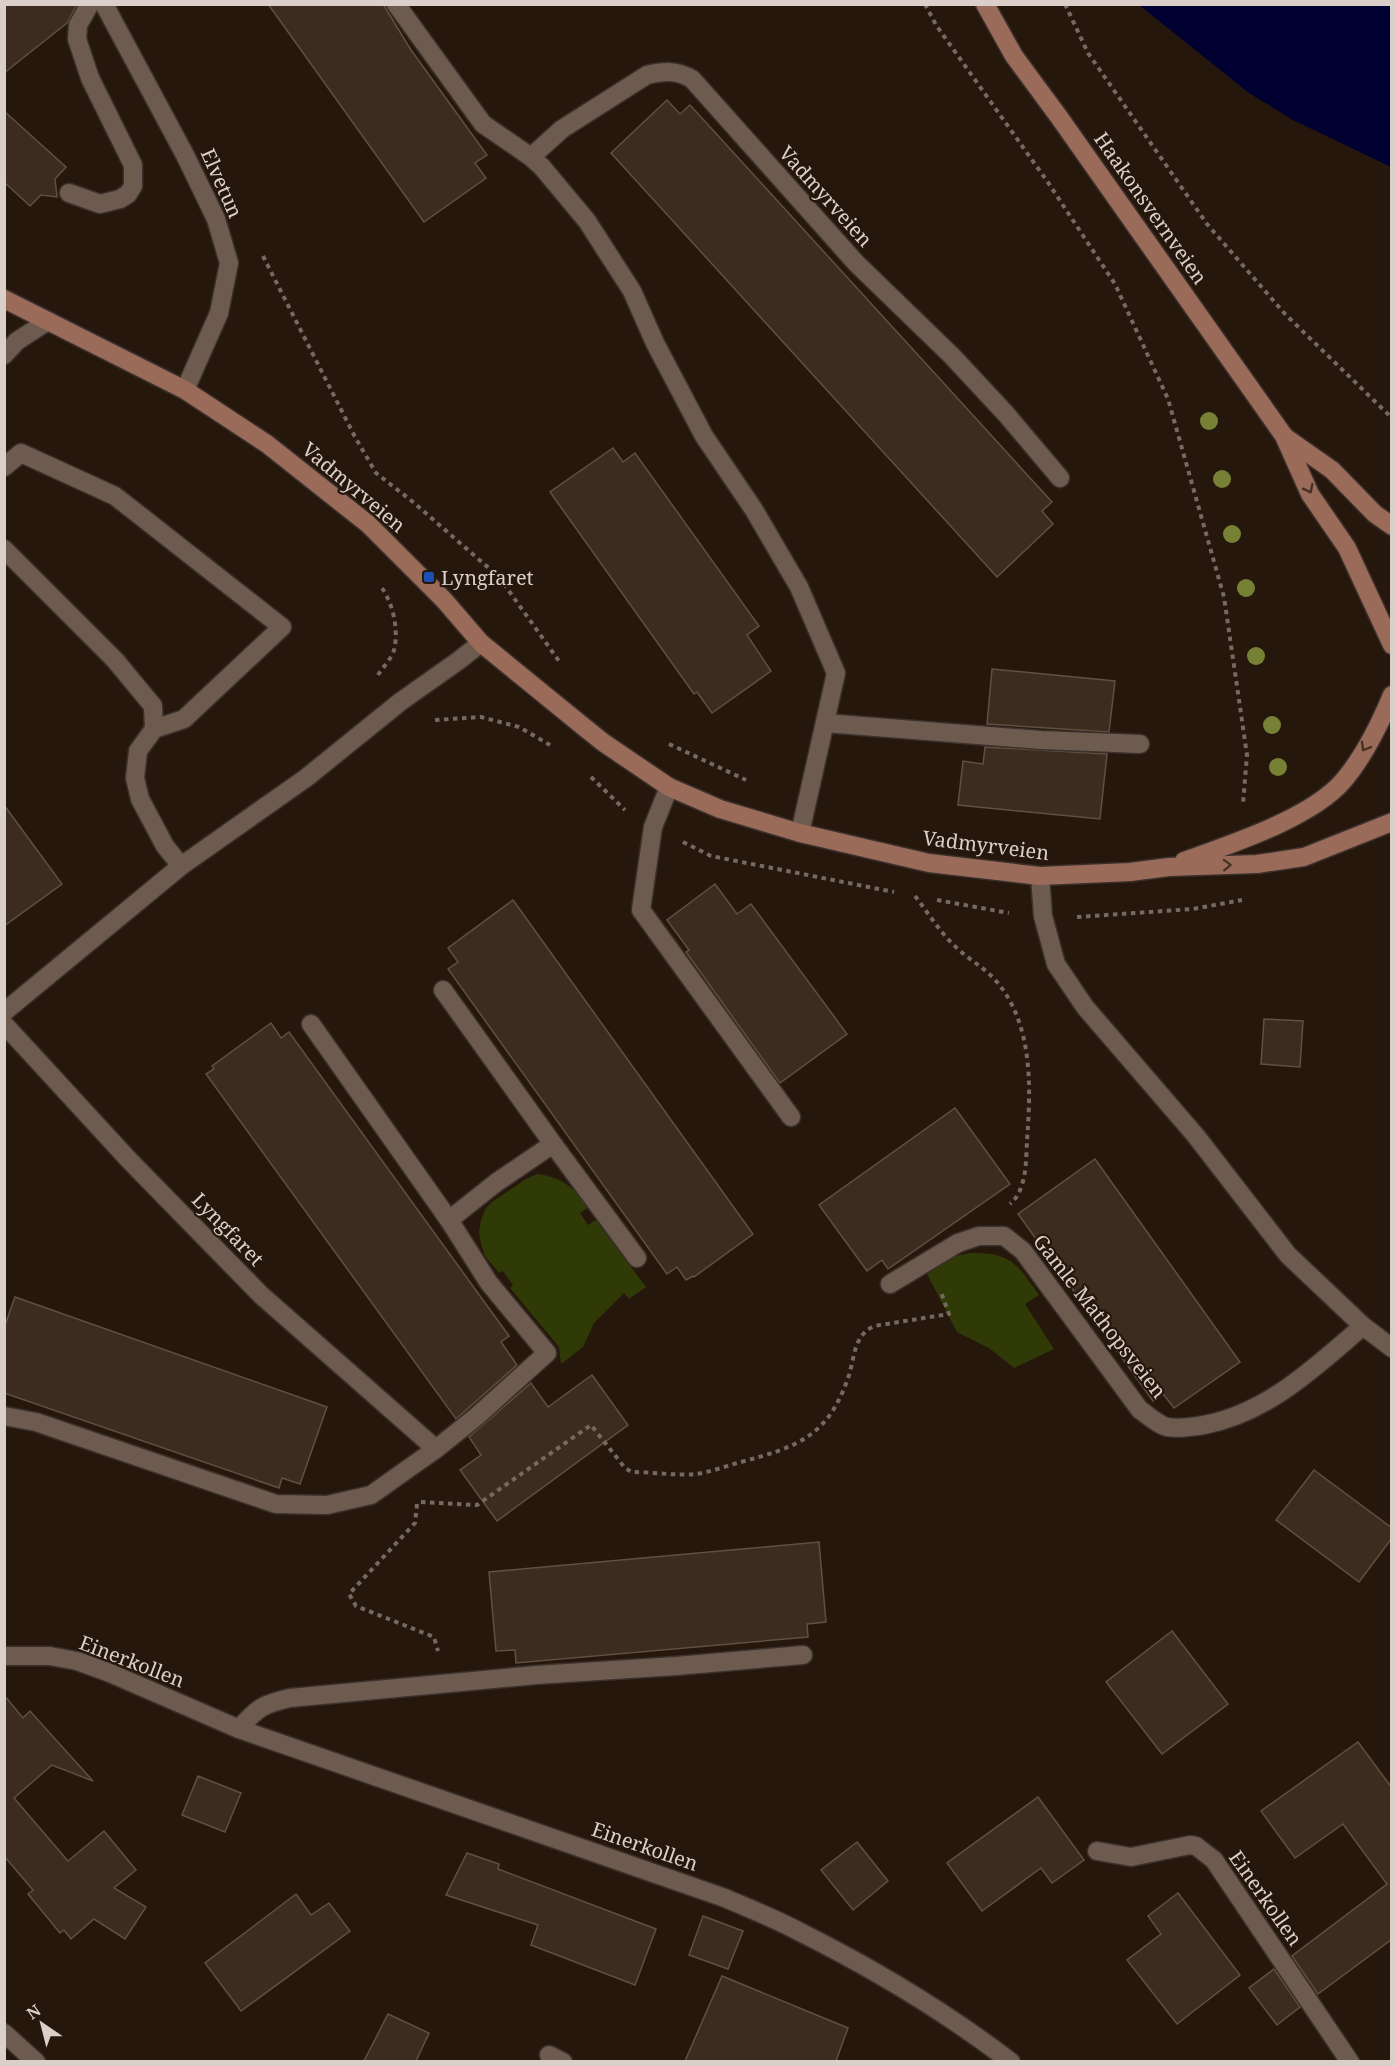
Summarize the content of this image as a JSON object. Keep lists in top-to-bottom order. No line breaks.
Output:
{"streets":{"main road":["Vadmyrveien","Haakonsvernveien"],"street":["Elvetun","Lyngfaret","Gamle Mathopsveien","Einerkollen"]},"crossings":[["Elvetun","Vadmyrveien"]],"places":{"transit":["Lyngfaret"]},"north":"top left"}
